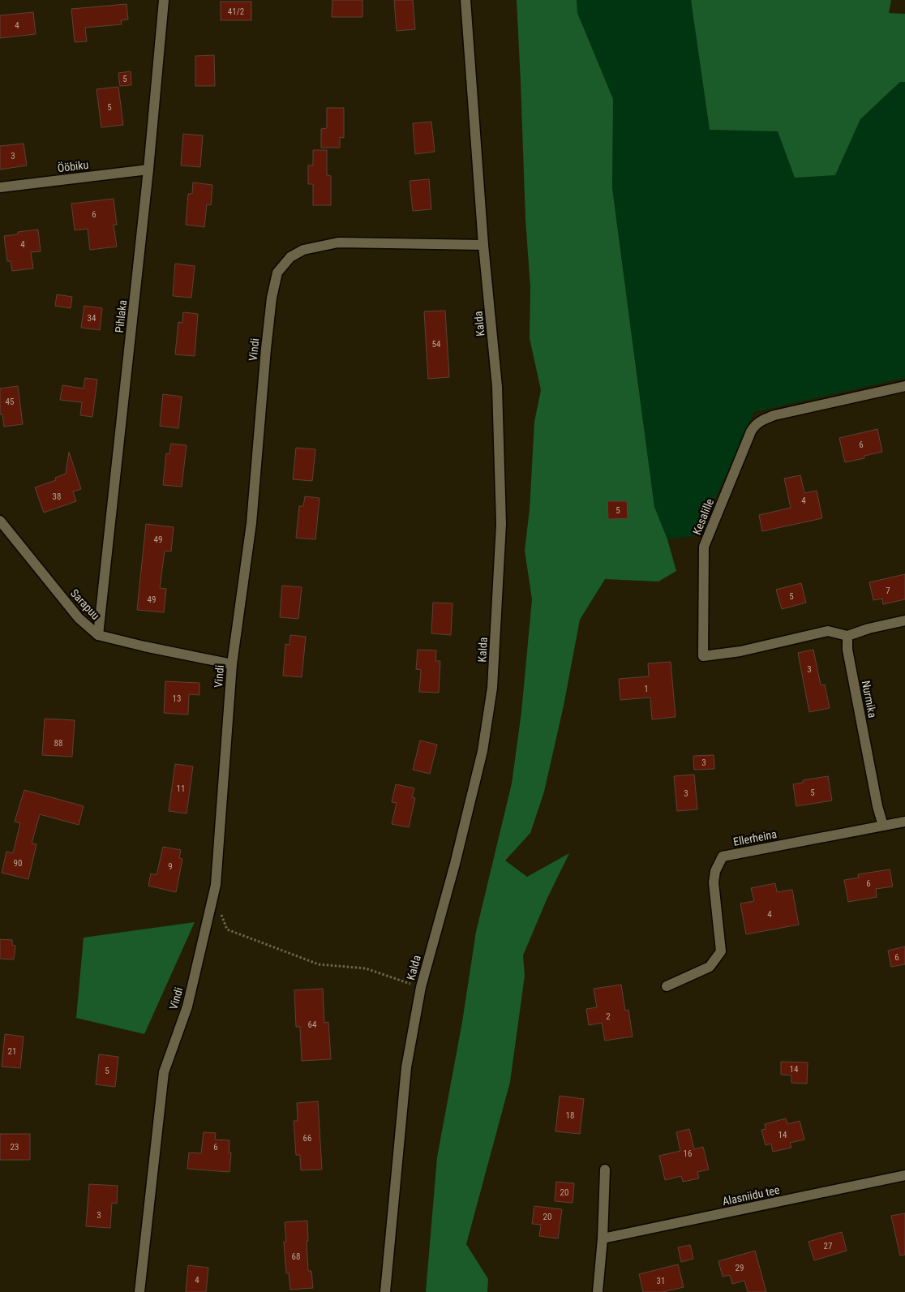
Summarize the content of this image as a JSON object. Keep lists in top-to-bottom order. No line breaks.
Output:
{"streets":{"street":["Ööbiku","Pihlaka","Kalda","Vindi","Kesalille","Sarapuu","Nurmika","Ellerheina","Alasniidu tee"]},"crossings":[["Ööbiku","Pihlaka"],["Pihlaka","Sarapuu"],["Kalda","Vindi"],["Vindi","Sarapuu"],["Kesalille","Nurmika"],["Nurmika","Ellerheina"]],"house_numbers":["41/2","4","5","5","3","6","4","34","54","45","6","38","4","5","49","7","5","49","3","1","13","88","3","11","5","3","90","9","6","4","6","2","64","21","14","5","18","14","66","23","6","16","20","3","20","27","68","29","4","31"]}
